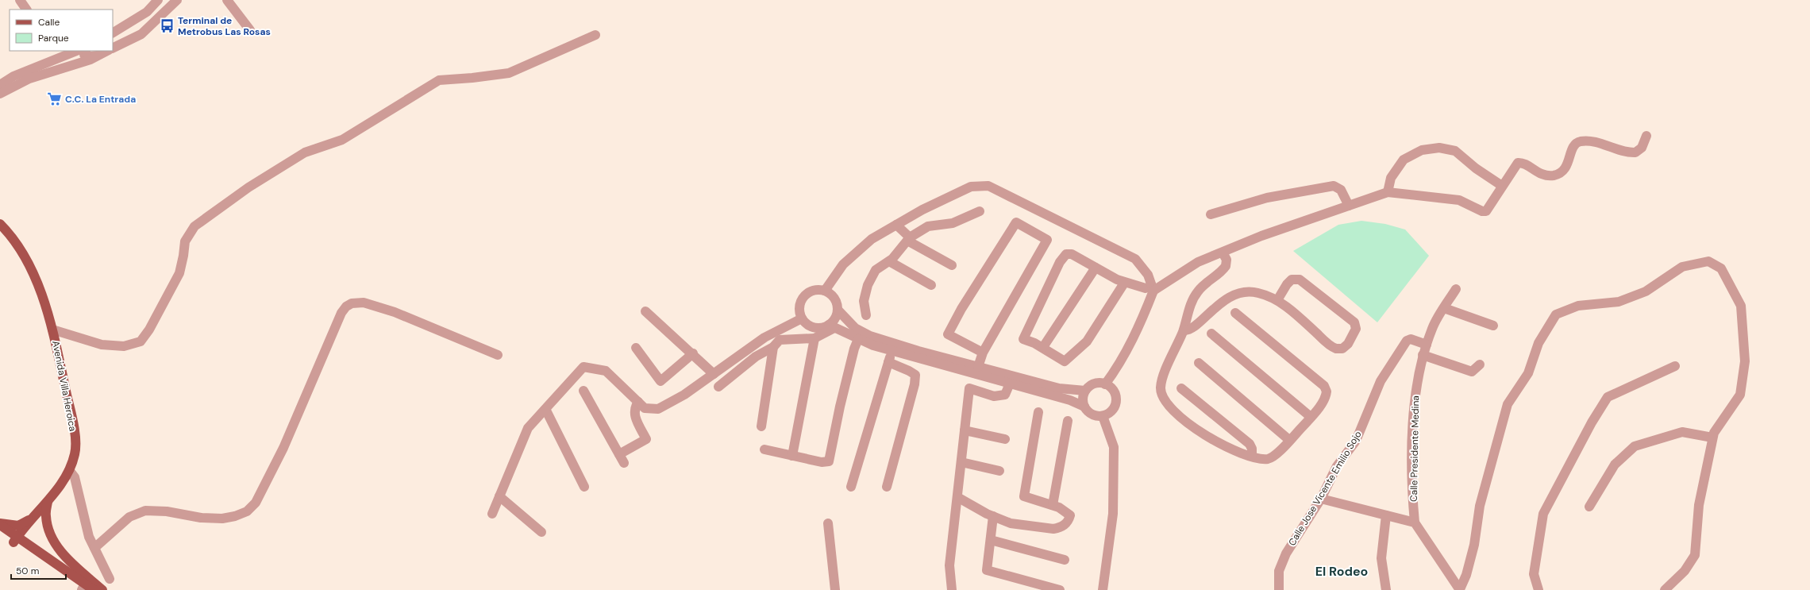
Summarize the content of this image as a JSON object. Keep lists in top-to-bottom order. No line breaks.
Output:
{"streets":{"main road":["Avenida Villa Heroica"],"street":["Calle Presidente Medina","Calle Jose Vicente Emilio Sojo"]},"crossings":[["Calle Presidente Medina","Calle Jose Vicente Emilio Sojo"]],"districts":["El Rodeo"],"places":{"bus stop":["Terminal de Metrobus Las Rosas"],"supermarket":["C.C. La Entrada"]},"legend":["Calle","Parque"],"scale_bar":"50 m"}
